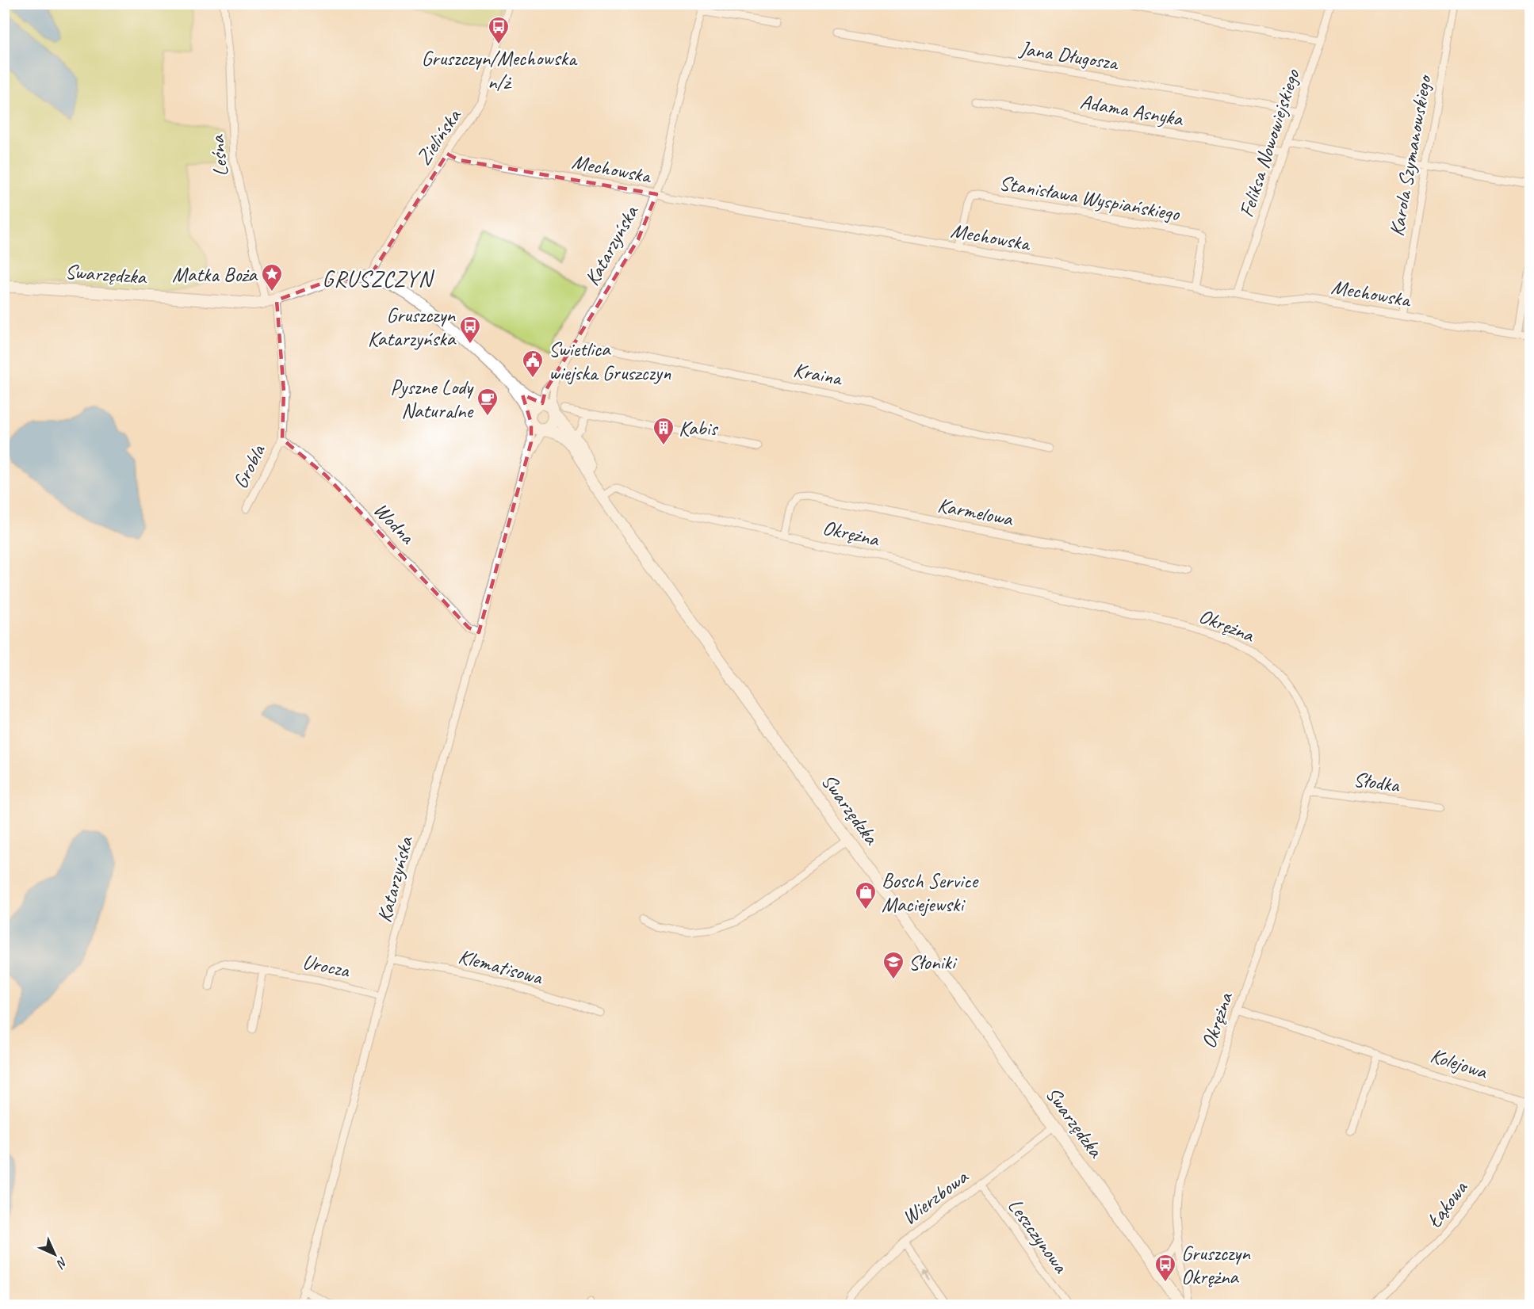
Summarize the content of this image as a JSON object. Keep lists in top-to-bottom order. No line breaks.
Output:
{"streets":{"street":["Jana Długosza","Adama Asnyka","Zielińska","Feliksa Nowowiejskiego","Leśna","Karola Szymanowskiego","Mechowska","Stanisława Wyspiańskiego","Katarzyńska","Swarzędzka","Kraina","Grobla","Karmelowa","Wodna","Okrężna","Słodka","Urocza","Klematisowa","Kolejowa","Wierzbowa","Łąkowa","Leszczynowa"]},"crossings":[["Jana Długosza","Feliksa Nowowiejskiego"],["Adama Asnyka","Feliksa Nowowiejskiego"],["Zielińska","Mechowska"],["Zielińska","Swarzędzka"],["Feliksa Nowowiejskiego","Mechowska"],["Leśna","Swarzędzka"],["Leśna","Grobla"],["Leśna","Wodna"],["Karola Szymanowskiego","Mechowska"],["Mechowska","Stanisława Wyspiańskiego"],["Mechowska","Katarzyńska"],["Katarzyńska","Swarzędzka"],["Katarzyńska","Kraina"],["Katarzyńska","Wodna"],["Katarzyńska","Urocza"],["Katarzyńska","Klematisowa"],["Swarzędzka","Okrężna"],["Swarzędzka","Wierzbowa"],["Grobla","Wodna"],["Karmelowa","Okrężna"],["Okrężna","Słodka"],["Okrężna","Kolejowa"],["Kolejowa","Łąkowa"],["Wierzbowa","Leszczynowa"]],"districts":["GRUSZCZYN"],"places":{"bus stop":["Gruszczyn/Mechowska n/ż","Gruszczyn Katarzyńska","Gruszczyn Okrężna"],"place":["Matka Boża"],"public building":["Swietlica wiejska Gruszczyn"],"cafe":["Pyszne Lody Naturalne"],"building":["Kabis"],"shop":["Bosch Service Maciejewski"],"school or university":["Słoniki"]},"north":"bottom right"}
